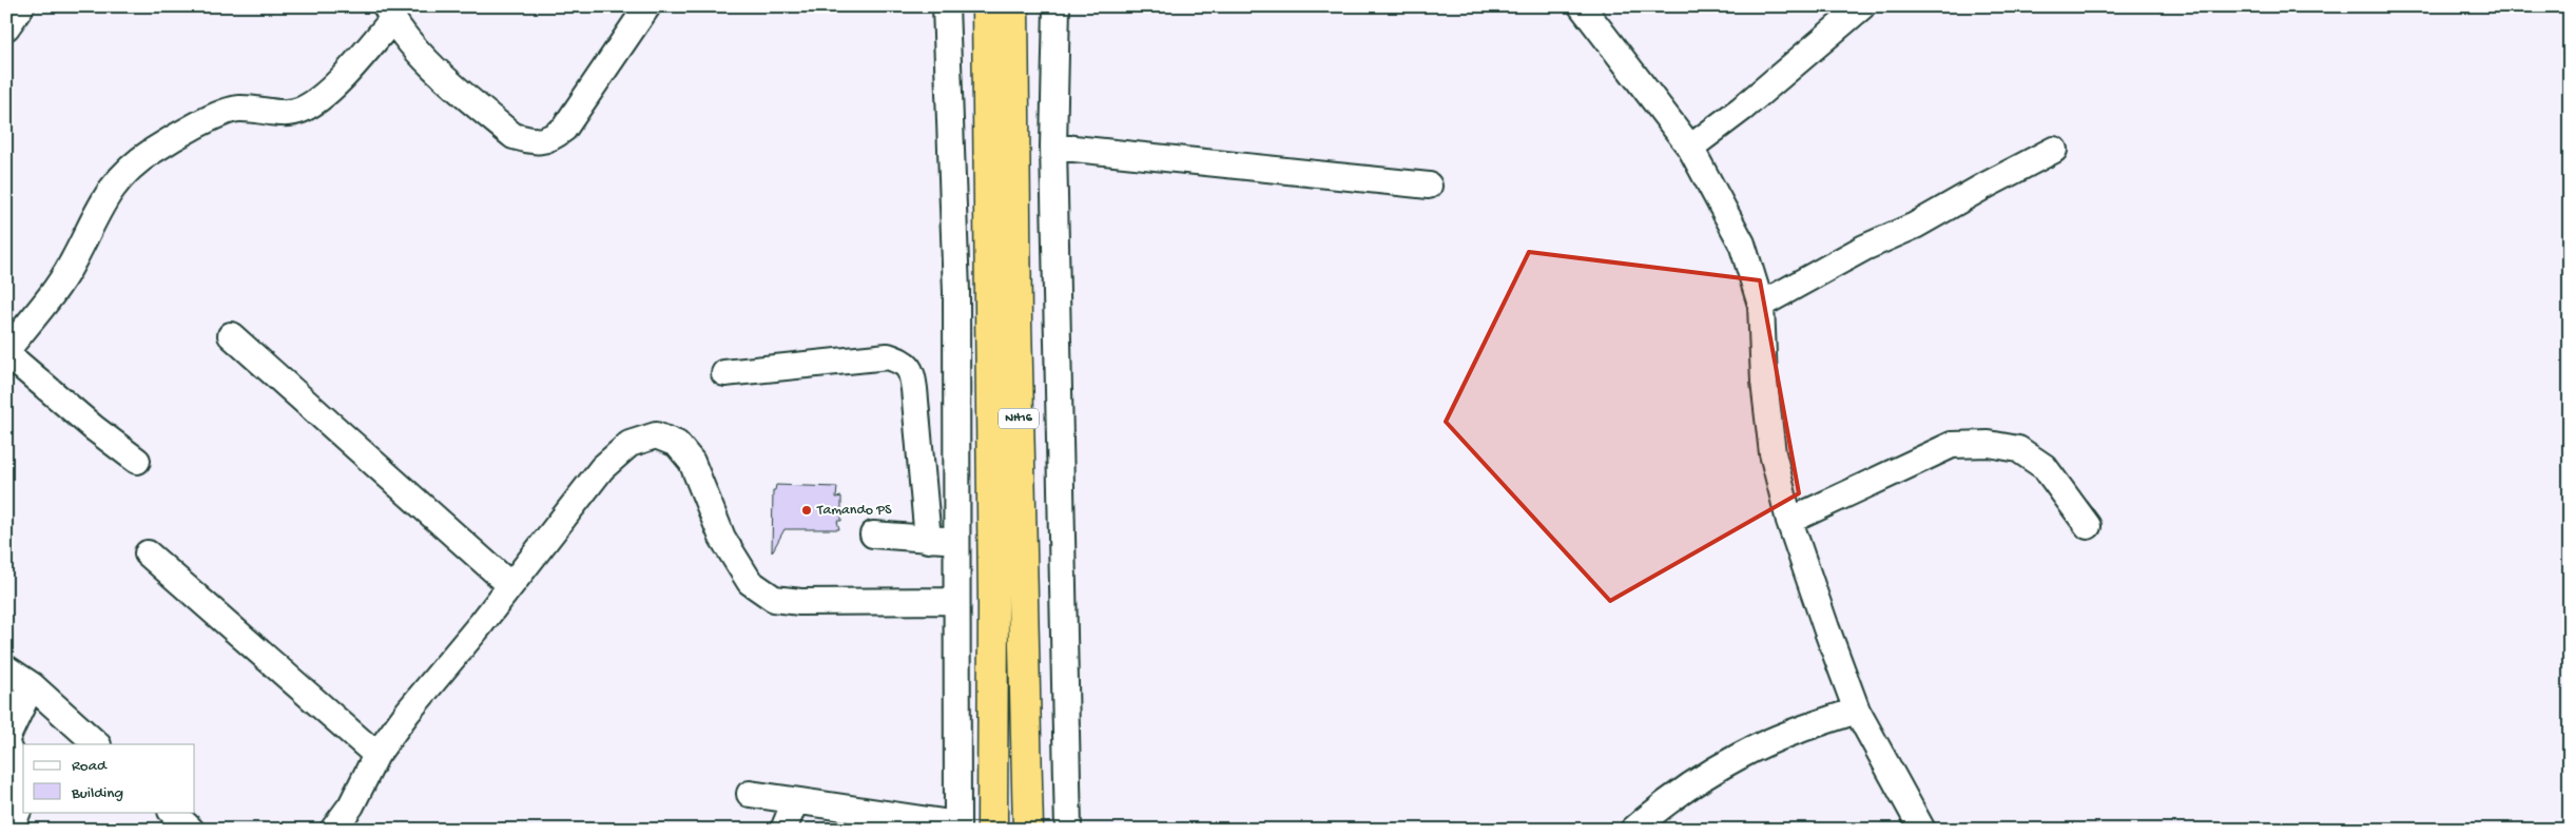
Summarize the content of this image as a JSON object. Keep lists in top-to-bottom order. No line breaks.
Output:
{"streets":{"highway":["NH16"]},"places":["Tamando PS"],"legend":["Road","Building"]}
